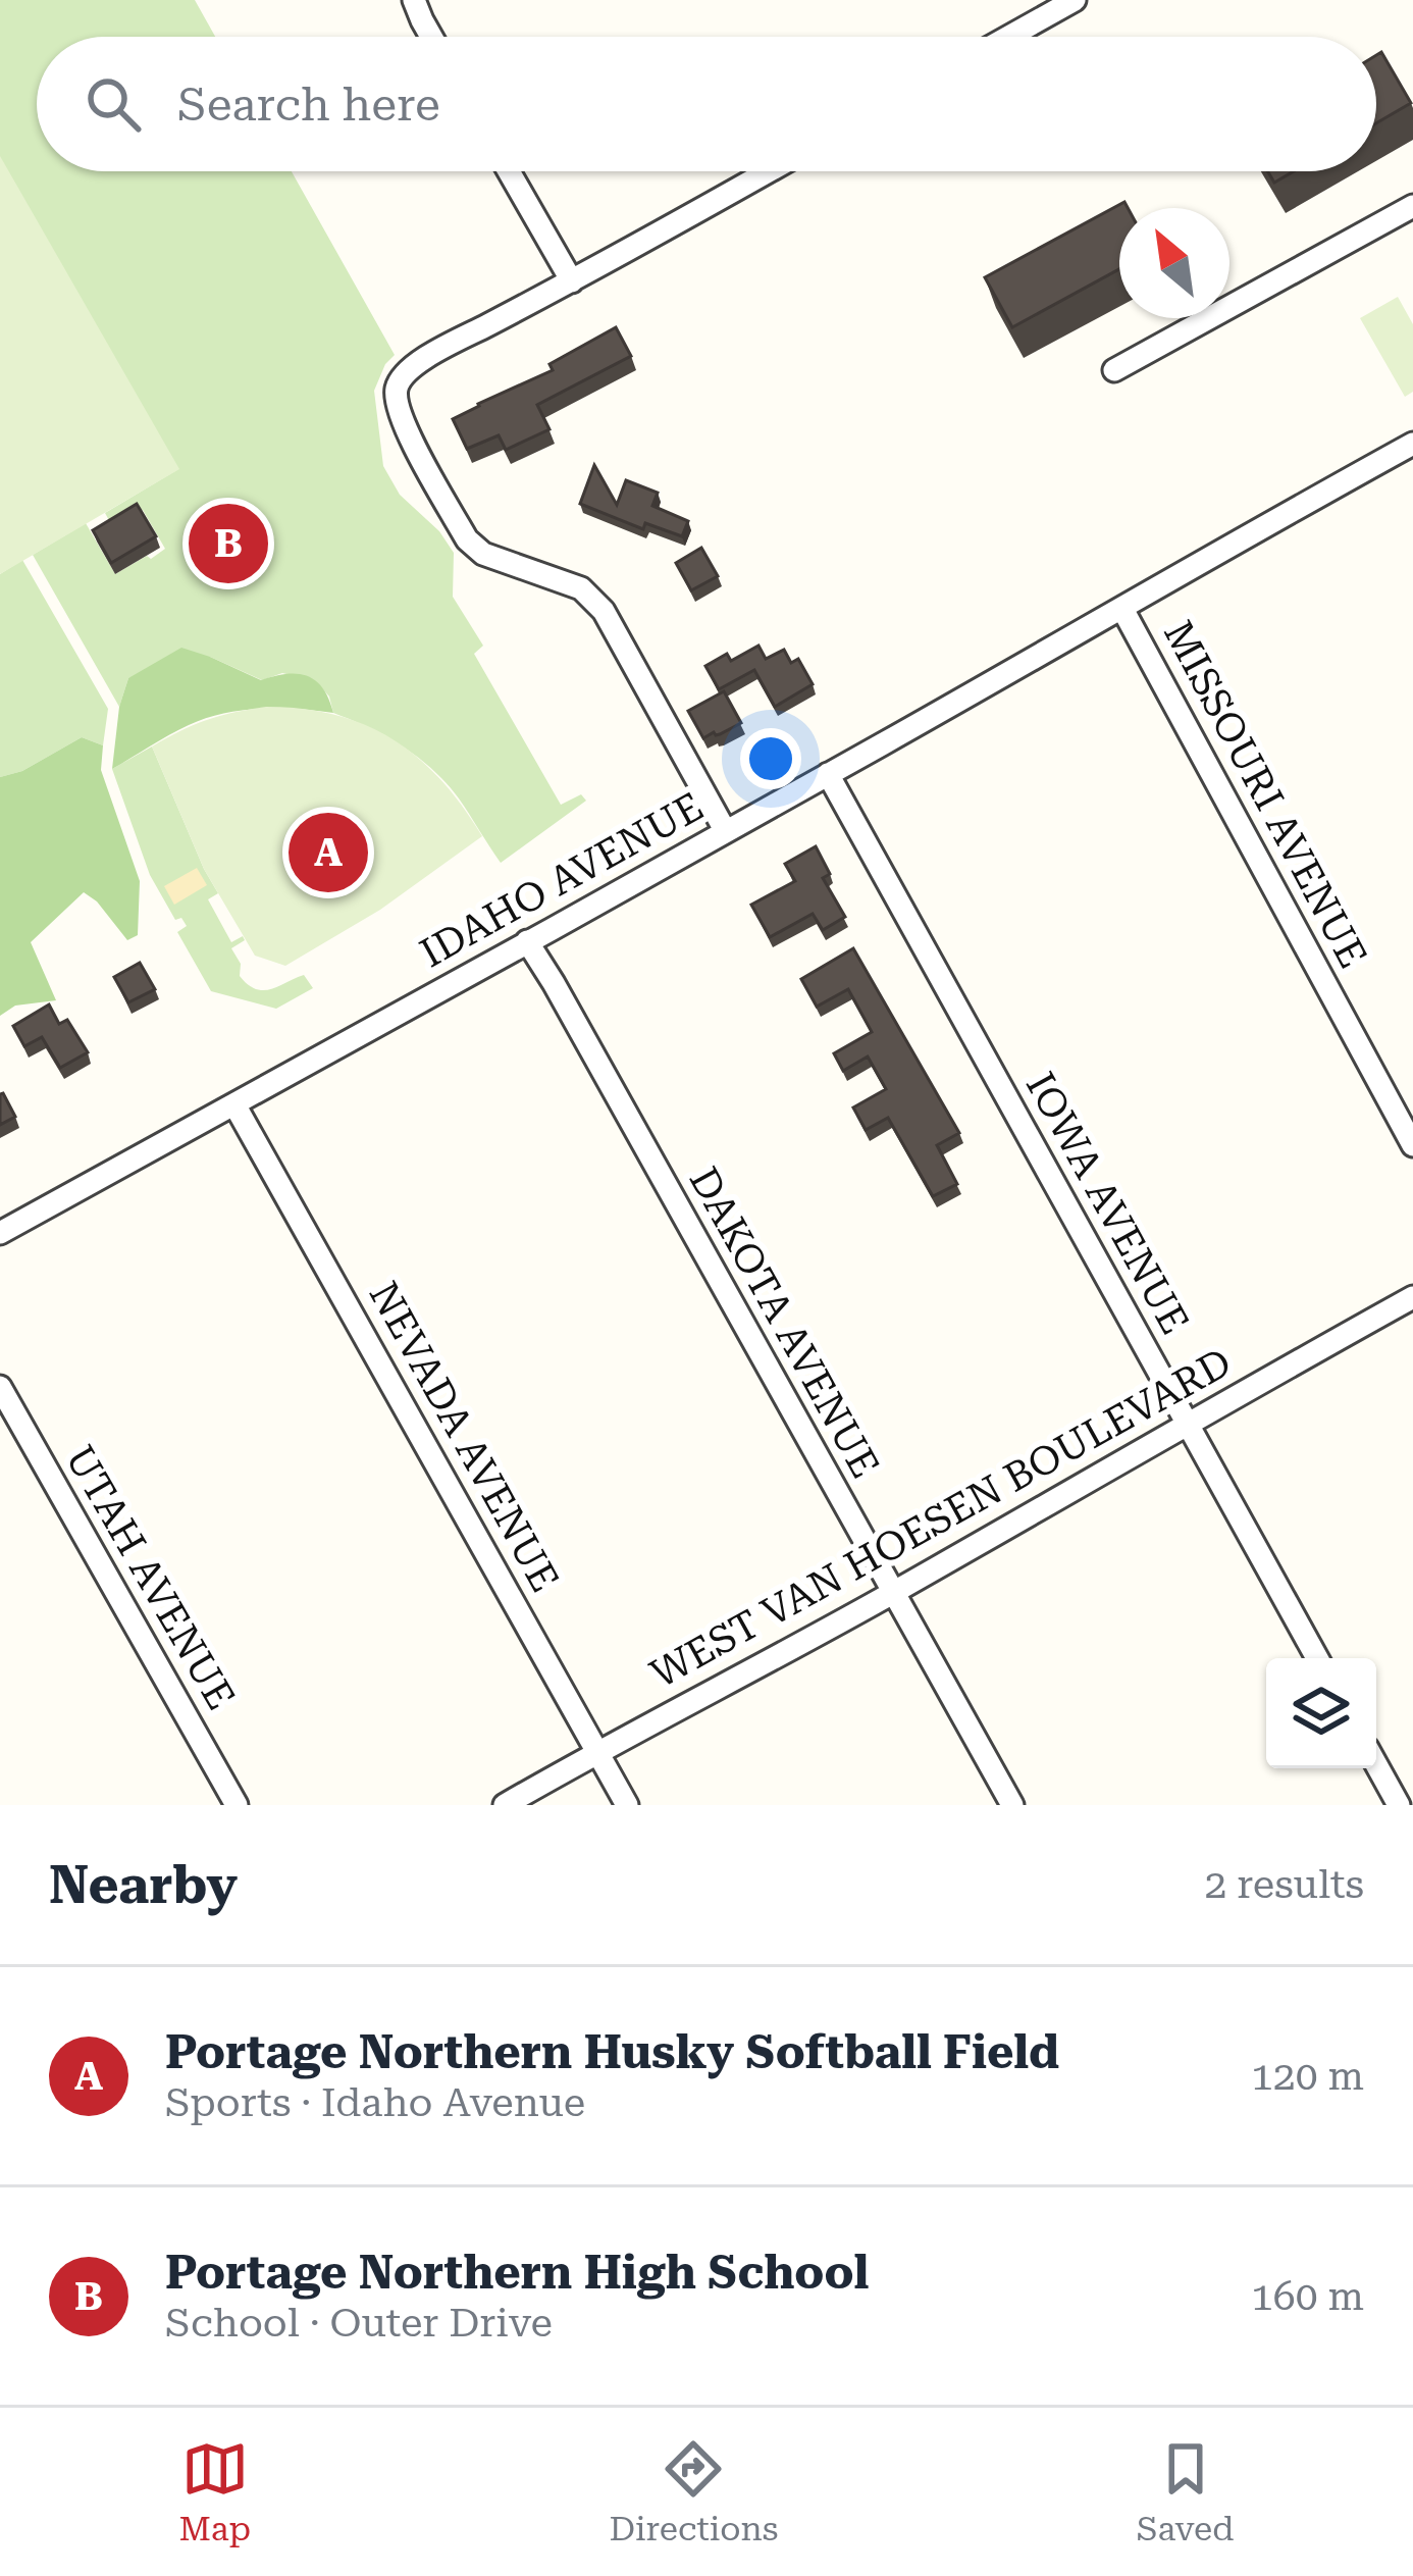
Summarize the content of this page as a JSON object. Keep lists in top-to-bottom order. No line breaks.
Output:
{"streets":{"street":["MISSOURI AVENUE","IDAHO AVENUE","IOWA AVENUE","DAKOTA AVENUE","NEVADA AVENUE","WEST VAN HOESEN BOULEVARD","UTAH AVENUE"]},"crossings":[["MISSOURI AVENUE","IDAHO AVENUE"],["IDAHO AVENUE","IOWA AVENUE"],["IDAHO AVENUE","DAKOTA AVENUE"],["IDAHO AVENUE","NEVADA AVENUE"],["IOWA AVENUE","WEST VAN HOESEN BOULEVARD"],["DAKOTA AVENUE","WEST VAN HOESEN BOULEVARD"],["NEVADA AVENUE","WEST VAN HOESEN BOULEVARD"]],"north":"top left","page":{"search":"Search here","pins":["B","A"],"heading":["Nearby","2 results"],"list":[{"mark":"A","name":"Portage Northern Husky Softball Field","note":"Sports · Idaho Avenue","value":"120 m"},{"mark":"B","name":"Portage Northern High School","note":"School · Outer Drive","value":"160 m"}],"nav":["Map","Directions","Saved"]}}
